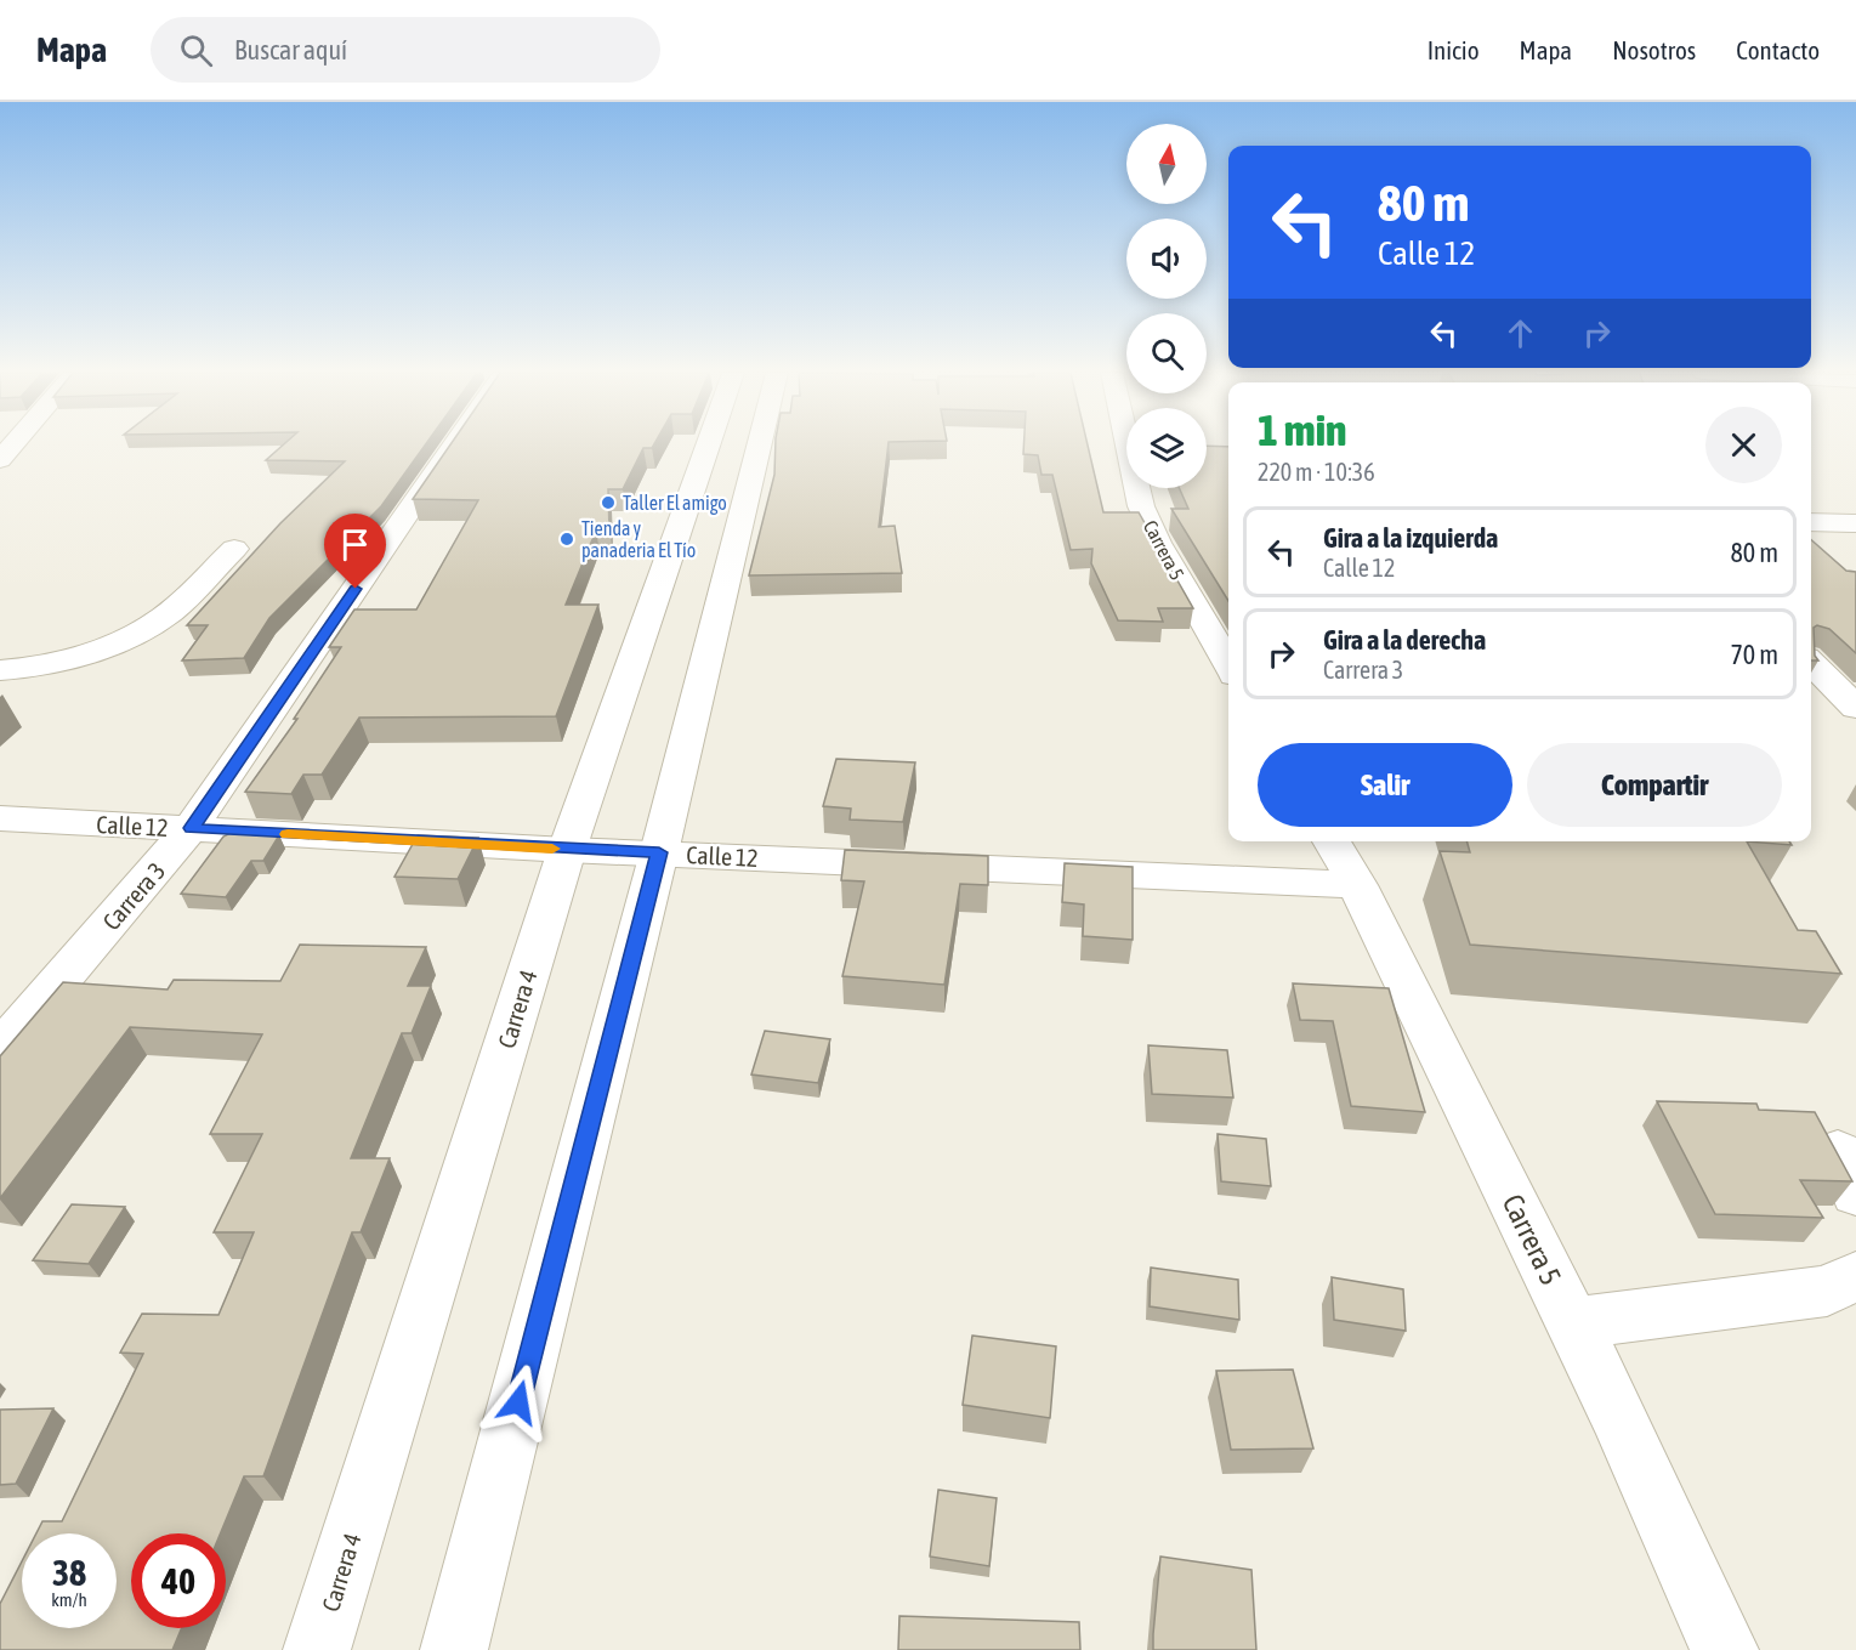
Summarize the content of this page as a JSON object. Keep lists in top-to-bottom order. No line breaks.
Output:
{"streets":{"street":["Carrera 5","Calle 12","Carrera 3","Carrera 4"]},"crossings":[["Carrera 5","Calle 12"],["Calle 12","Carrera 3"],["Calle 12","Carrera 4"]],"places":["Taller El amigo","Tienda y panaderia El Tío"],"north":"top","page":{"header":"Mapa","search":"Buscar aquí","nav":["Inicio","Mapa","Nosotros","Contacto"],"turn":["80 m","Calle 12"],"heading":["1 min","220 m · 10:36"],"list":[{"name":"Gira a la izquierda","note":"Calle 12","value":"80 m"},{"name":"Gira a la derecha","note":"Carrera 3","value":"70 m"}],"buttons":["Salir","Compartir"],"speed":"38 km/h","limit":"40"}}
